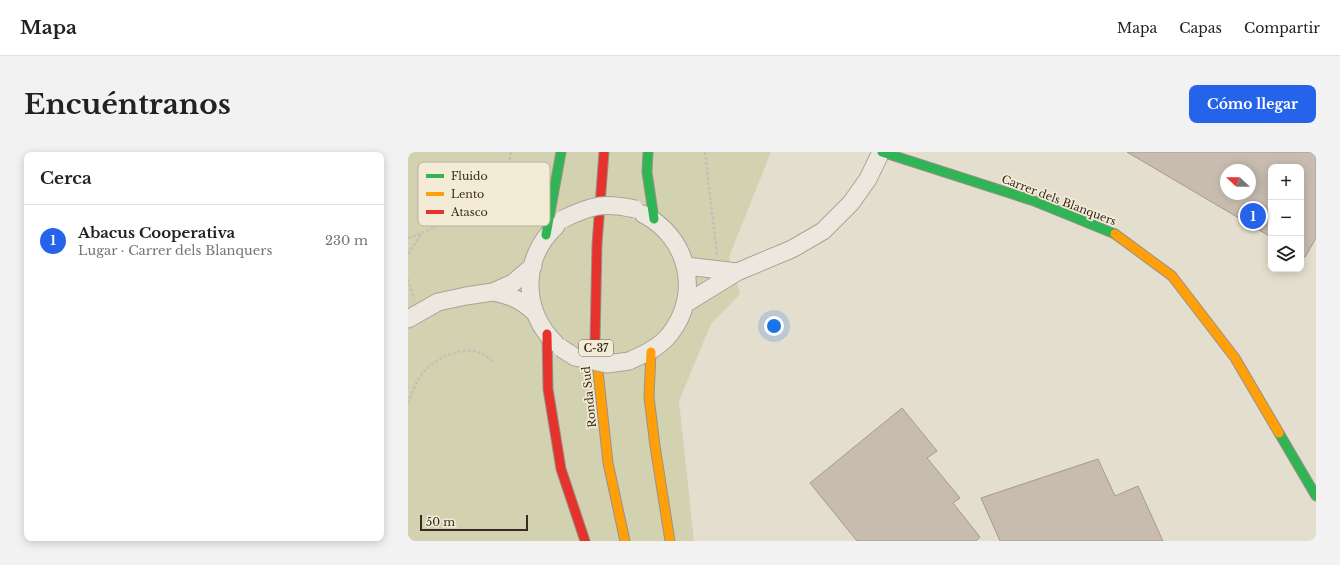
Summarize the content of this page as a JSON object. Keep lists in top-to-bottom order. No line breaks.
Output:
{"streets":{"main road":["Carrer dels Blanquers","C-37","Ronda Sud"]},"legend":["Fluido","Lento","Atasco"],"scale_bar":"50 m","north":"left","page":{"header":"Mapa","nav":["Mapa","Capas","Compartir"],"buttons":"Cómo llegar","title":"Encuéntranos","heading":"Cerca","map_buttons":["+","−"],"pins":"1","list":[{"mark":"1","name":"Abacus Cooperativa","note":"Lugar · Carrer dels Blanquers","value":"230 m"}],"scale":"50 m"}}
